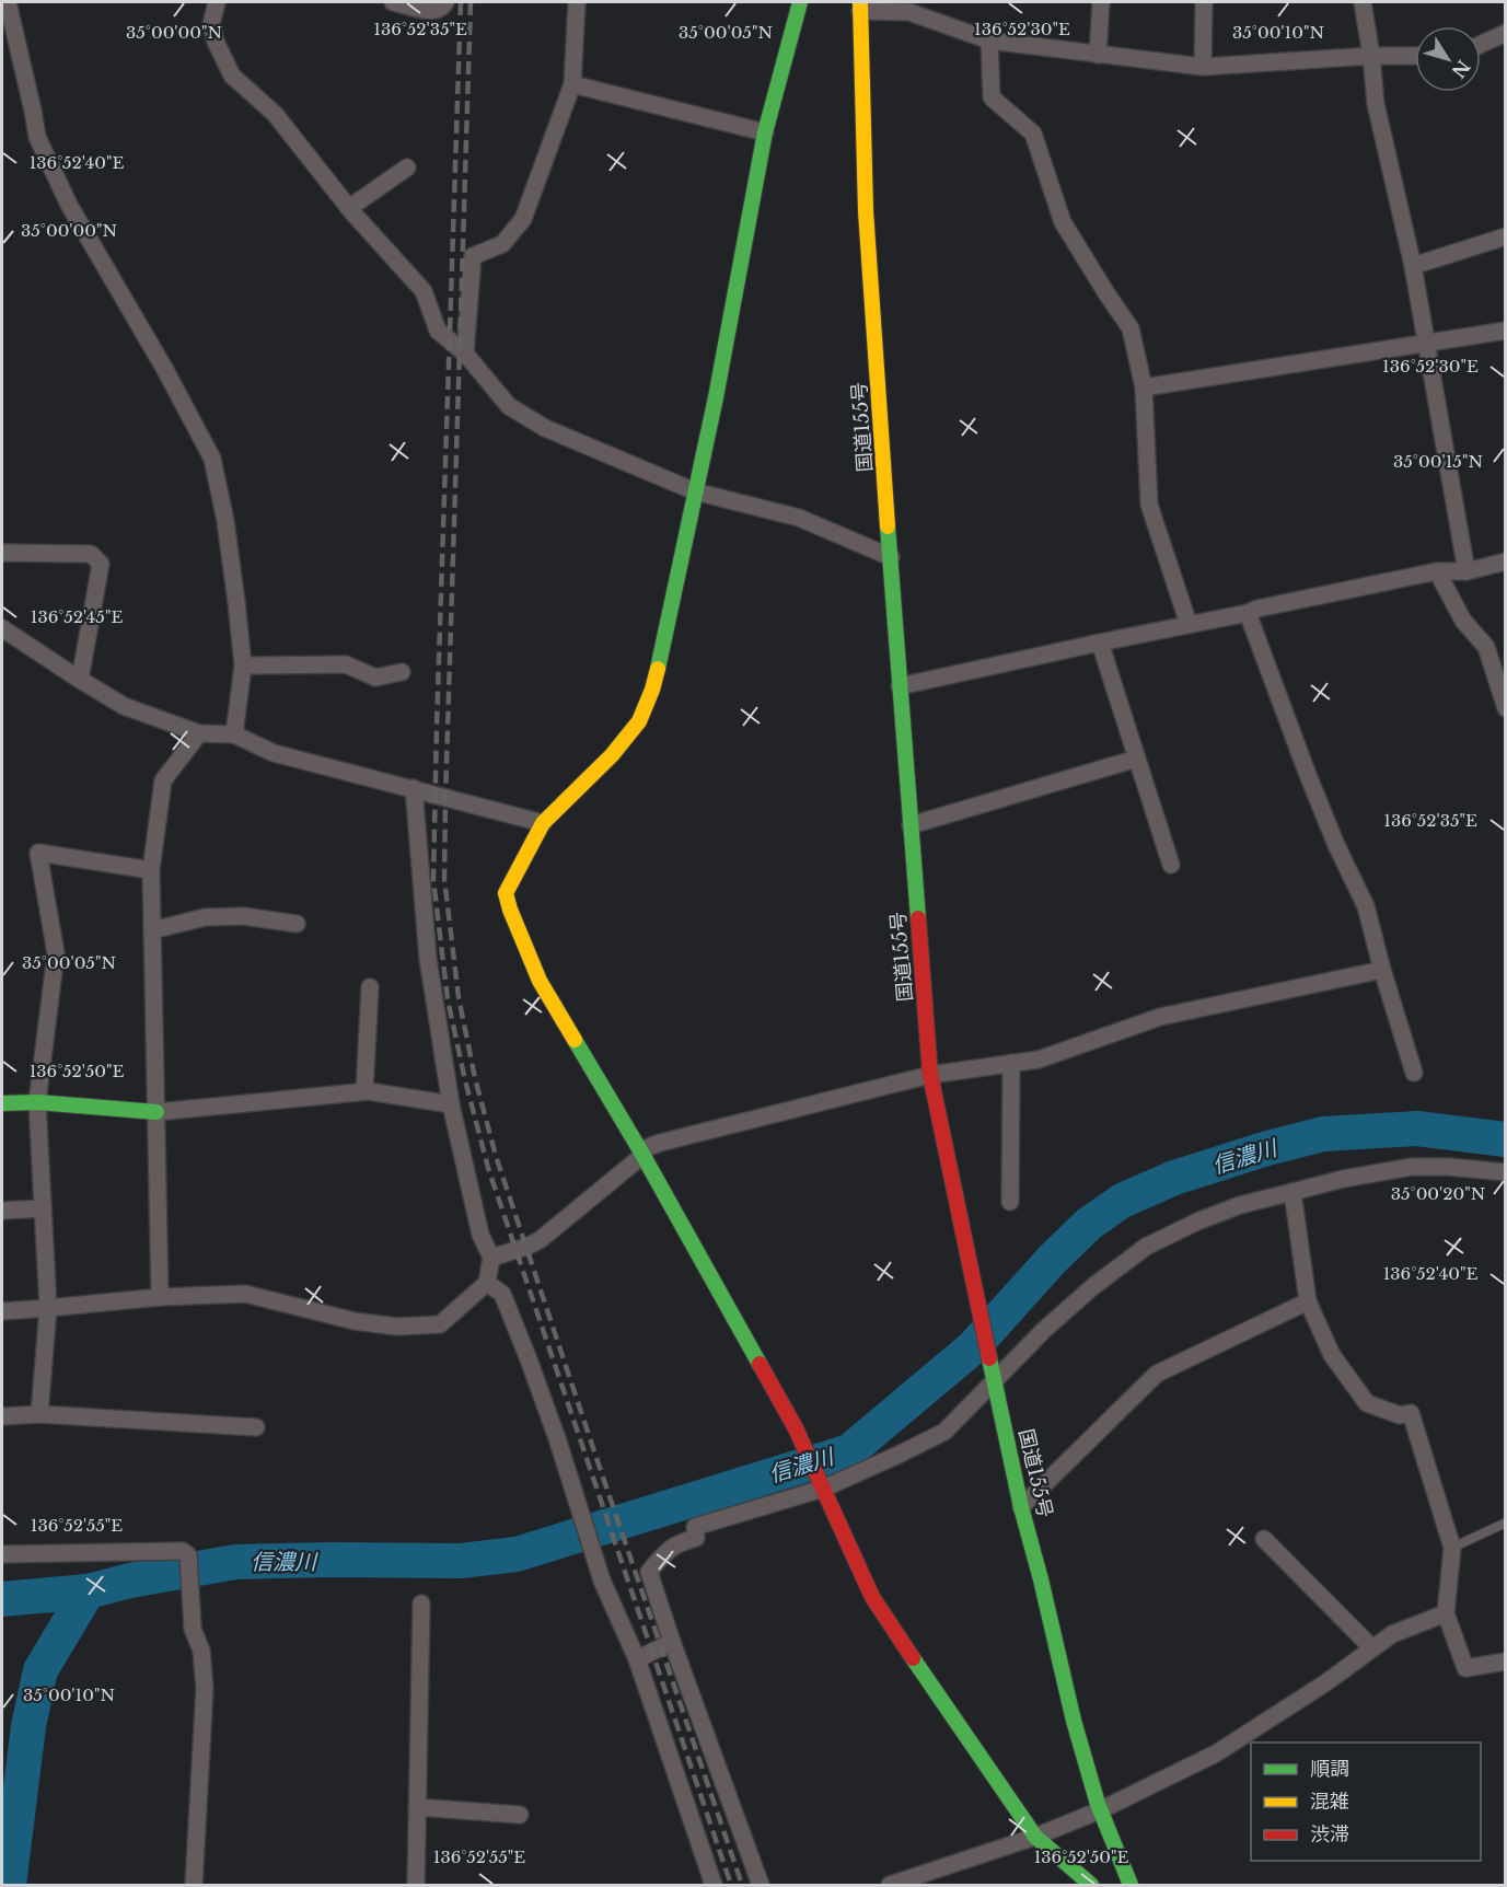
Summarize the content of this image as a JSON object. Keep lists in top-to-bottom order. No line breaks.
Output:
{"streets":{"main road":["国道155号"]},"water":["信濃川"],"legend":["順調","混雑","渋滞"],"north":"bottom right","coordinates":["136°52'30\"E","136°52'35\"E","35°00'00\"N","35°00'05\"N","35°00'10\"N","136°52'40\"E","35°00'15\"N","136°52'45\"E","136°52'50\"E","35°00'20\"N","136°52'55\"E"]}
